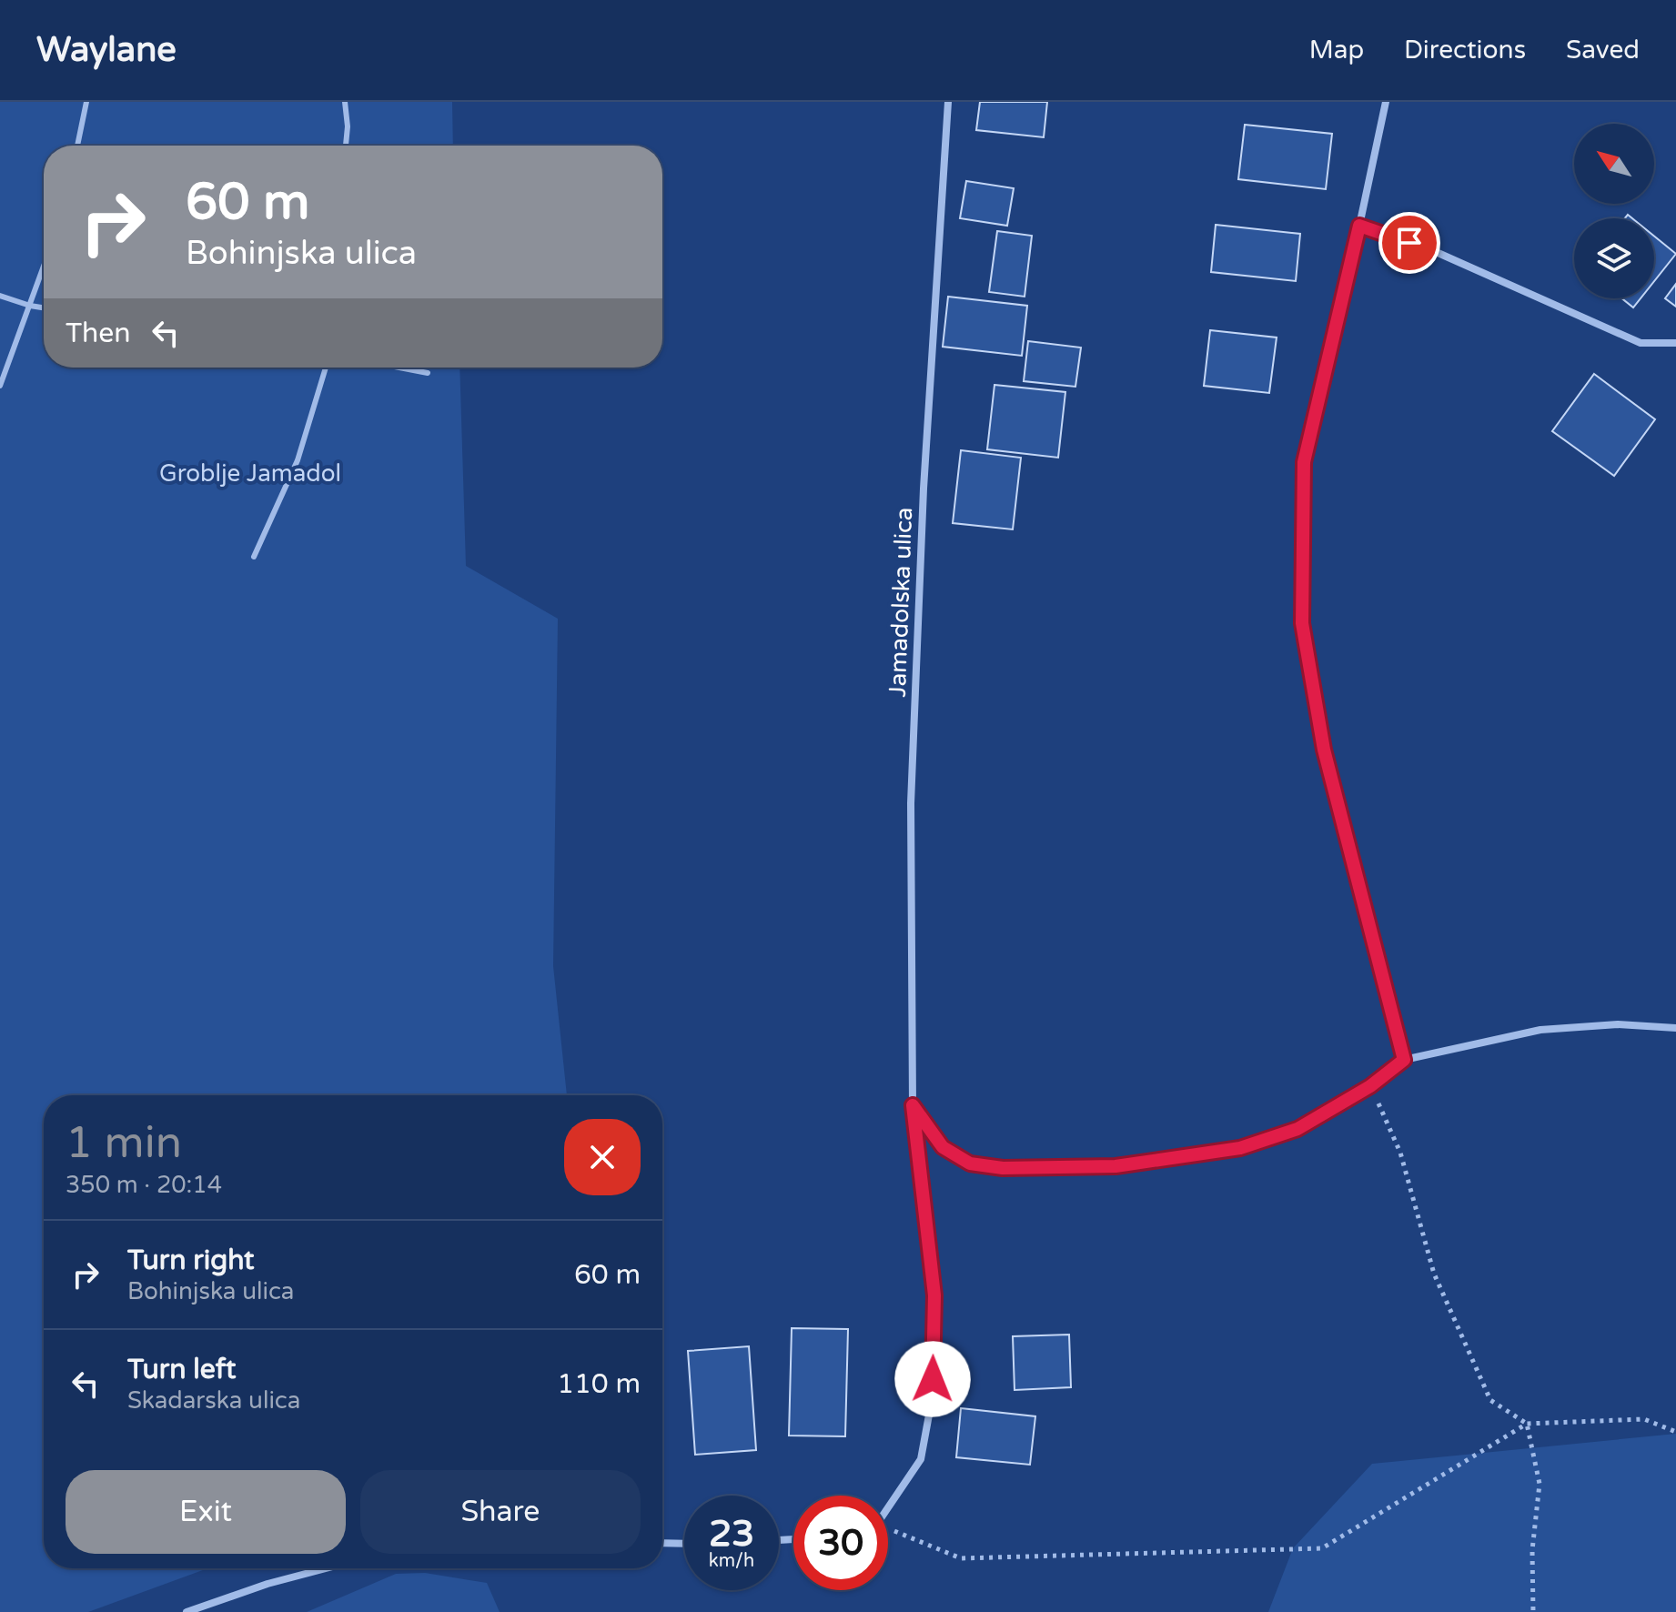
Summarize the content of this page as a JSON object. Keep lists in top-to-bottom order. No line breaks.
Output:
{"streets":{"street":["Jamadolska ulica"]},"parks":["Groblje Jamadol"],"north":"top left","page":{"header":"Waylane","nav":["Map","Directions","Saved"],"turn":["60 m","Bohinjska ulica"],"then":"Then","heading":["1 min","350 m · 20:14"],"list":[{"name":"Turn right","note":"Bohinjska ulica","value":"60 m"},{"name":"Turn left","note":"Skadarska ulica","value":"110 m"}],"buttons":["Exit","Share"],"speed":"23 km/h","limit":"30"}}
